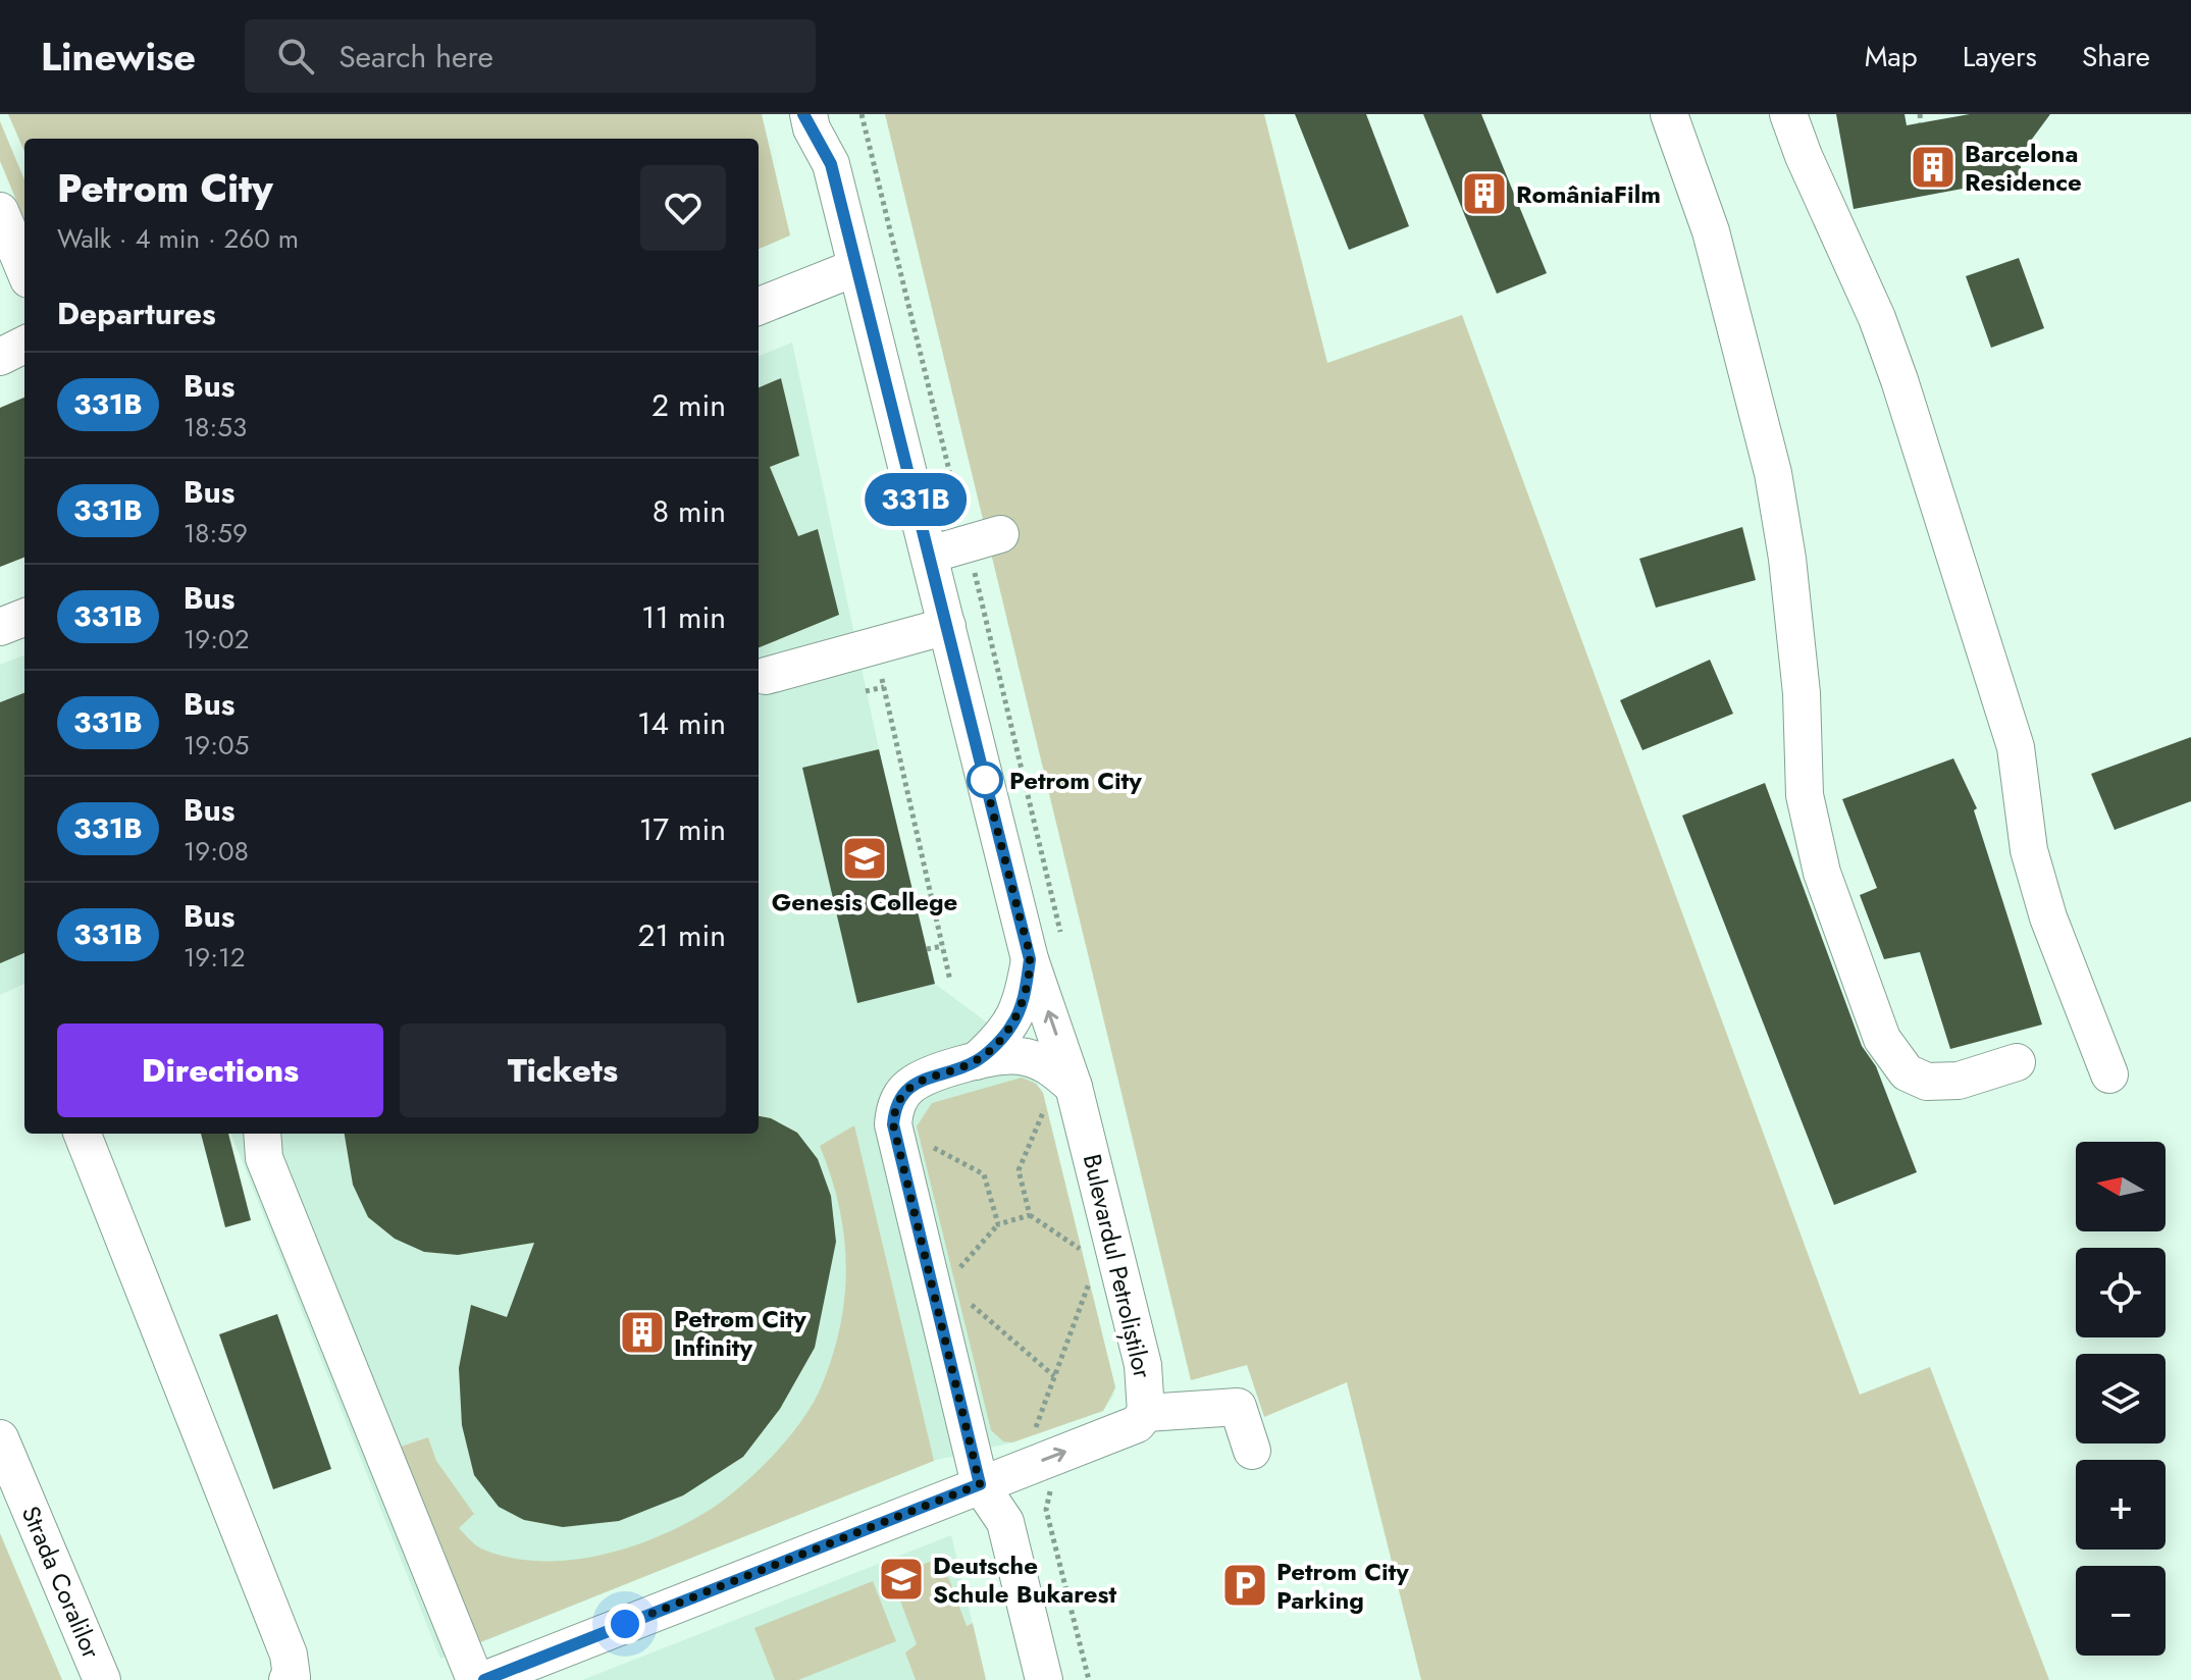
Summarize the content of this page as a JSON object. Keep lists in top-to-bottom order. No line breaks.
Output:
{"streets":{"street":["Bulevardul Petroliștilor","Strada Coralilor"]},"places":{"building":["Barcelona Residence","RomâniaFilm","Petrom City Infinity"],"other":["Petrom City"],"school or university":["Genesis College","Deutsche Schule Bukarest"],"parking":["Petrom City Parking"]},"lines":["bus line 331B"],"north":"left","page":{"header":"Linewise","search":"Search here","nav":["Map","Layers","Share"],"on_map":"331B","heading":[["Petrom City","Walk · 4 min · 260 m"],"Departures"],"list":[{"mark":"331B","name":"Bus","note":"18:53","value":"2 min"},{"mark":"331B","name":"Bus","note":"18:59","value":"8 min"},{"mark":"331B","name":"Bus","note":"19:02","value":"11 min"},{"mark":"331B","name":"Bus","note":"19:05","value":"14 min"},{"mark":"331B","name":"Bus","note":"19:08","value":"17 min"},{"mark":"331B","name":"Bus","note":"19:12","value":"21 min"}],"buttons":["Directions","Tickets"],"map_buttons":["+","−"]}}
